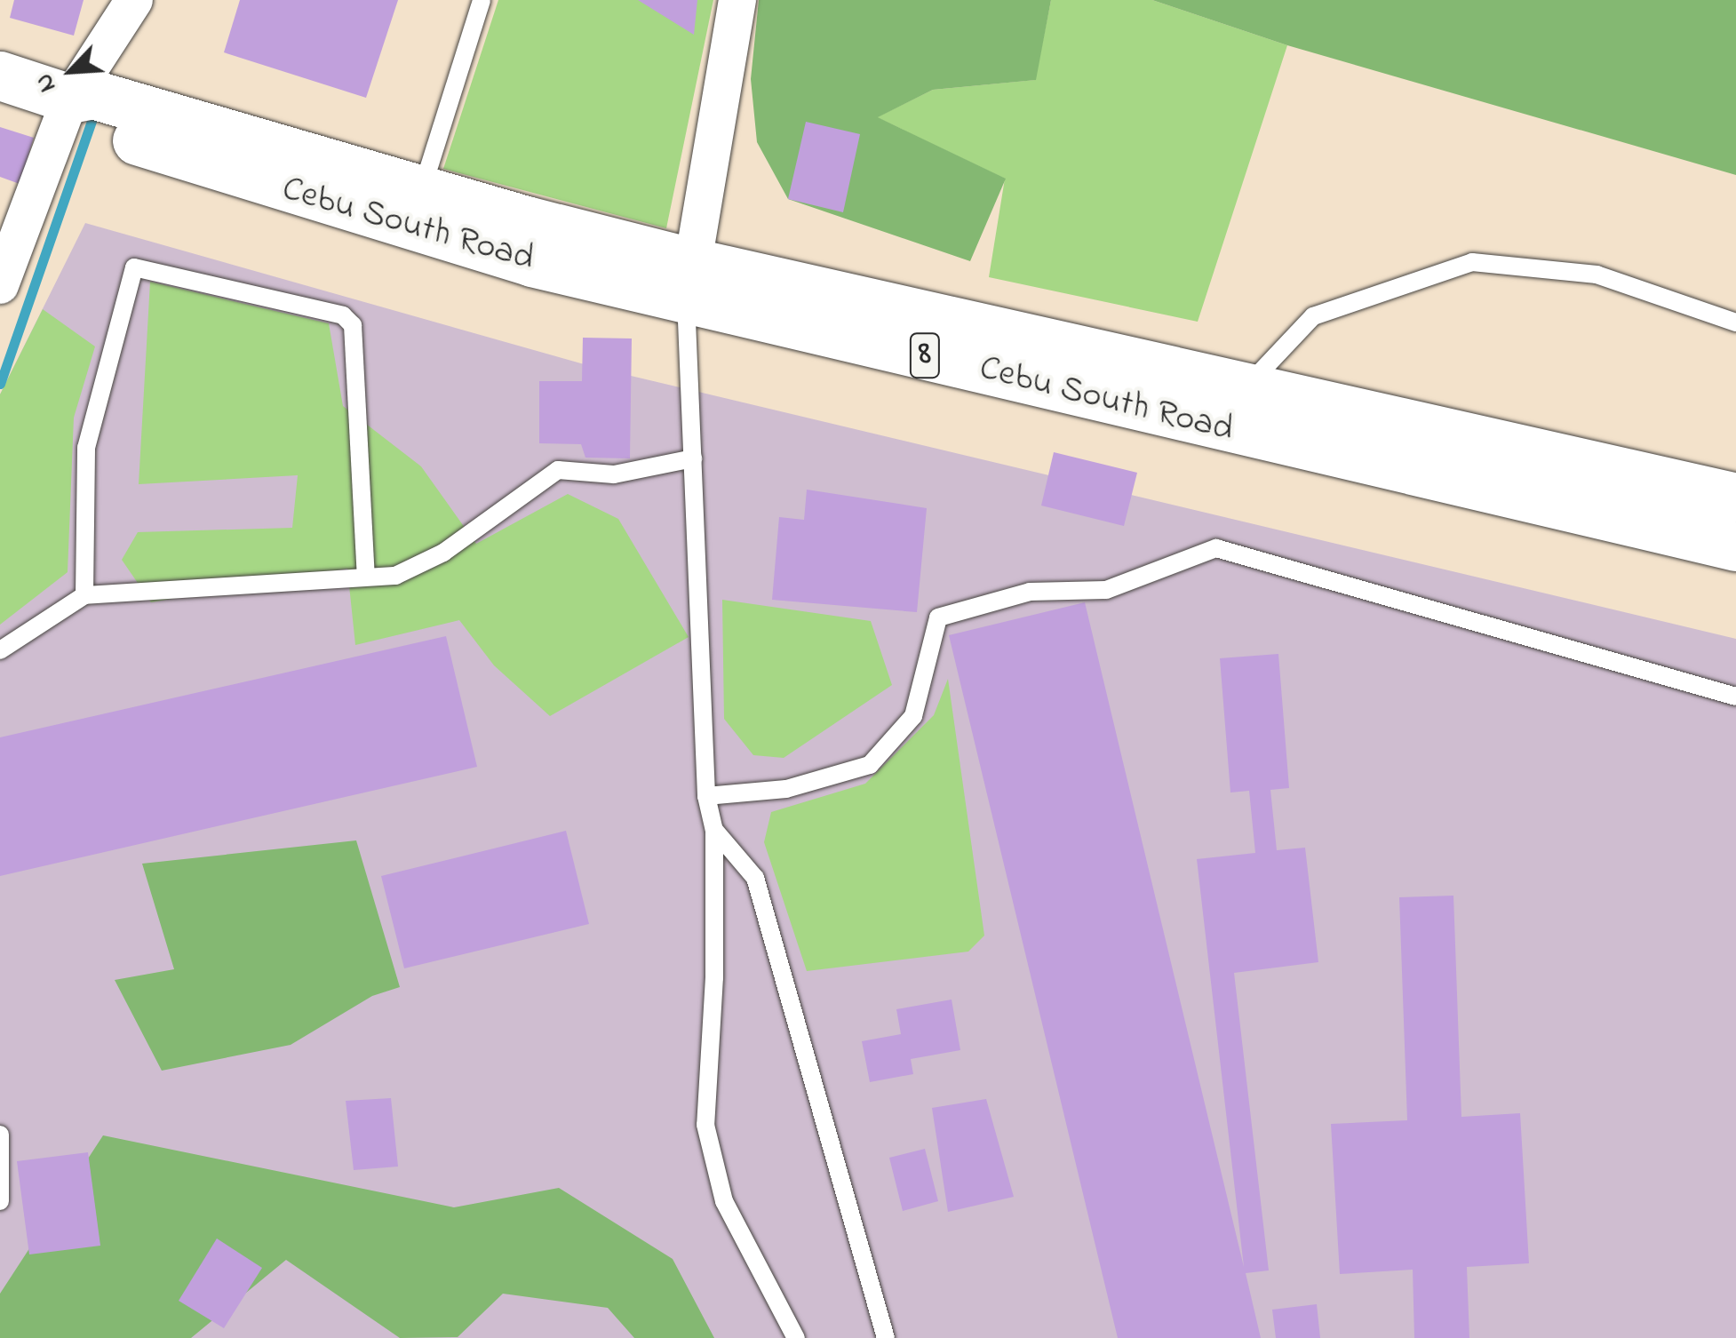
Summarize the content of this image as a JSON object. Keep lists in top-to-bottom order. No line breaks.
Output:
{"streets":{"highway":["Cebu South Road","8"]},"north":"bottom left"}
